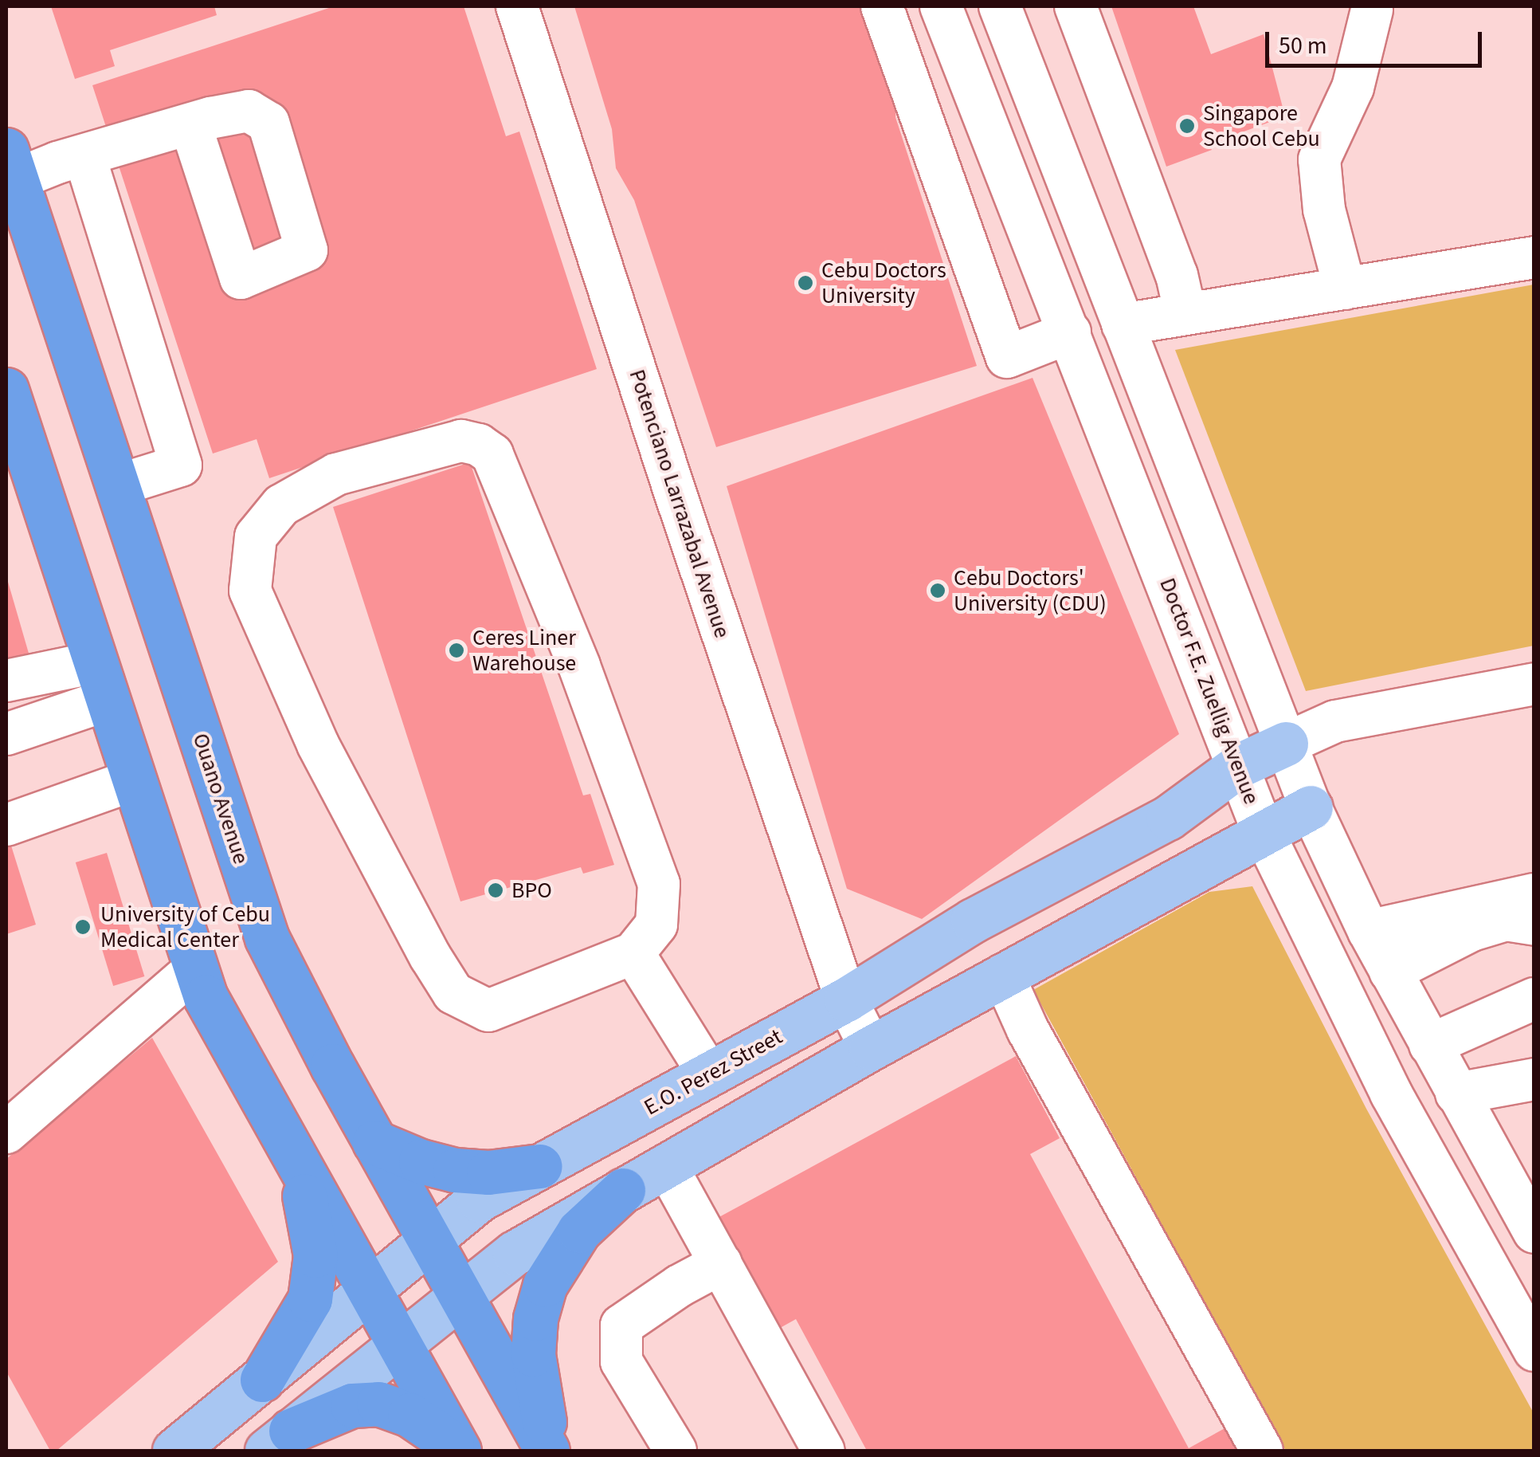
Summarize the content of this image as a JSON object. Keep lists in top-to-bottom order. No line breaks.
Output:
{"streets":{"highway":["Ouano Avenue"],"main road":["E.O. Perez Street"],"street":["Potenciano Larrazabal Avenue","Doctor F.E. Zuellig Avenue"]},"crossings":[["Potenciano Larrazabal Avenue","E.O. Perez Street"],["Doctor F.E. Zuellig Avenue","E.O. Perez Street"],["Ouano Avenue","E.O. Perez Street"]],"places":["Singapore School Cebu","Cebu Doctors University","Cebu Doctors' University (CDU)","Ceres Liner Warehouse","BPO","University of Cebu Medical Center"],"scale_bar":"50 m"}
